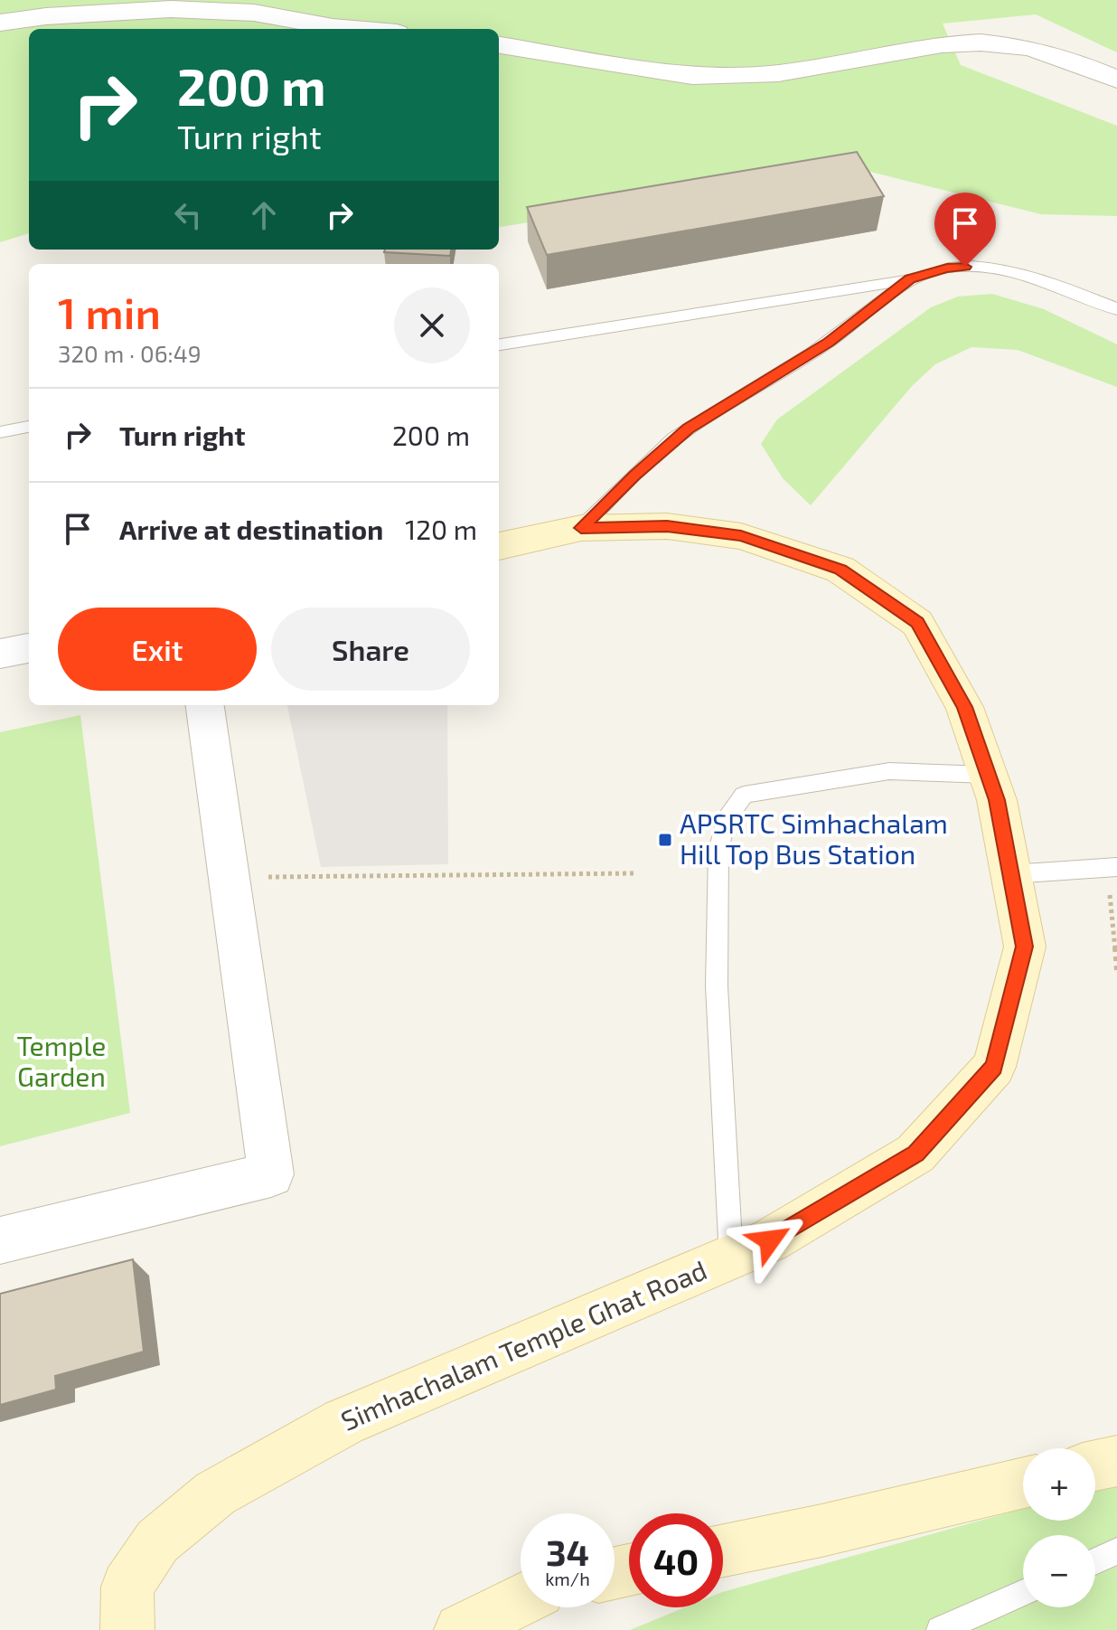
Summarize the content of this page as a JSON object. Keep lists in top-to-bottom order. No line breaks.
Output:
{"streets":{"street":["Simhachalam Temple Ghat Road"]},"parks":["Temple Garden"],"places":{"transit":["APSRTC Simhachalam Hill Top Bus Station"]},"page":{"turn":["200 m","Turn right"],"heading":["1 min","320 m · 06:49"],"list":[{"name":"Turn right","value":"200 m"},{"name":"Arrive at destination","value":"120 m"}],"buttons":["Exit","Share"],"map_buttons":["+","−"],"speed":"34 km/h","limit":"40"}}
